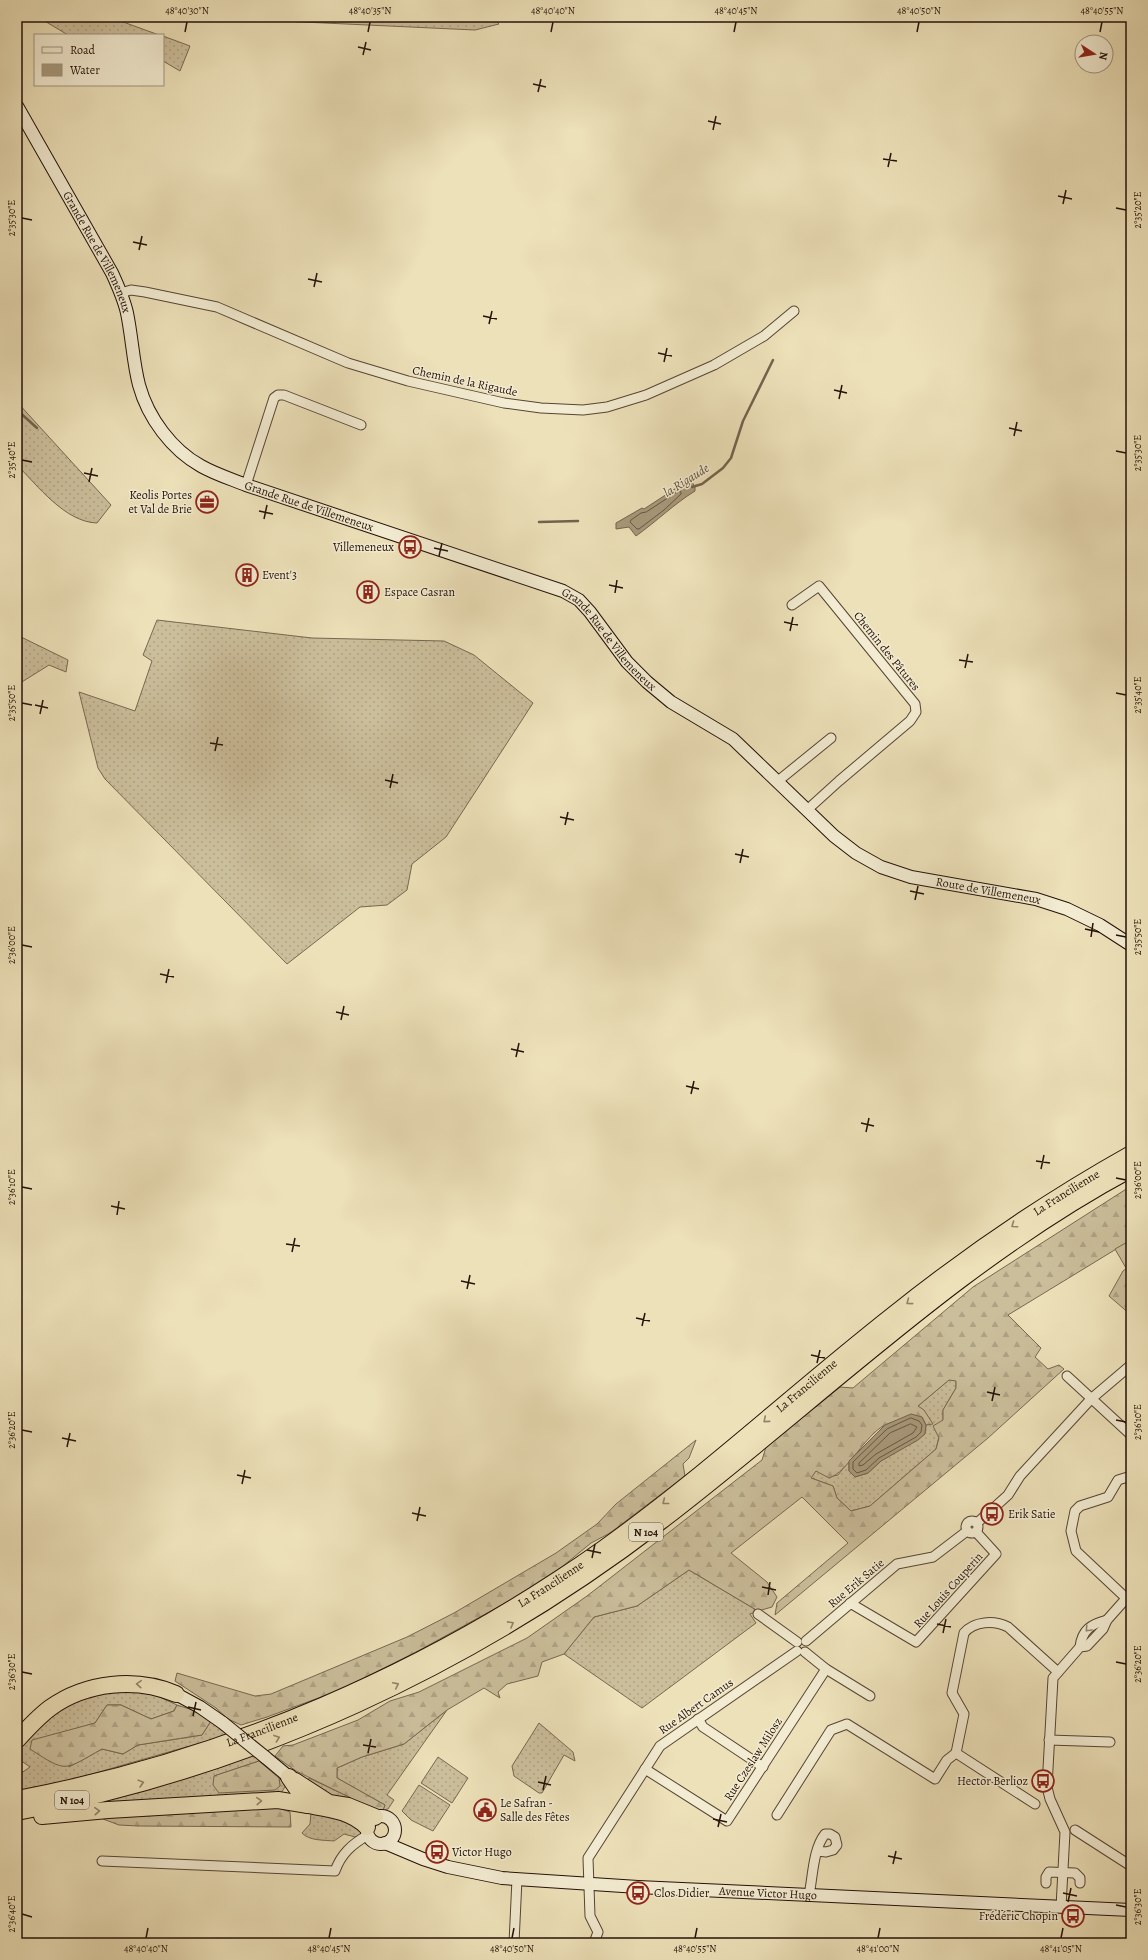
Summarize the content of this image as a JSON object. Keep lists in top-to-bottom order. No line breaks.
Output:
{"streets":{"highway":["La Francilienne","N 104"],"main road":["Grande Rue de Villemeneux","Route de Villemeneux","Avenue Victor Hugo"],"street":["Chemin de la Rigaude","Chemin des Pâtures","Rue Erik Satie","Rue Louis Couperin","Rue Albert Camus","Rue Czeslaw Milosz"]},"crossings":[["Grande Rue de Villemeneux","Chemin de la Rigaude"],["Grande Rue de Villemeneux","Chemin des Pâtures"],["Grande Rue de Villemeneux","Route de Villemeneux"],["Chemin des Pâtures","Route de Villemeneux"],["Rue Erik Satie","Rue Louis Couperin"],["Rue Erik Satie","Rue Albert Camus"],["Rue Albert Camus","Rue Czeslaw Milosz"],["Rue Albert Camus","Avenue Victor Hugo"]],"water":["la Rigaude"],"places":{"office":["Keolis Portes et Val de Brie"],"bus stop":["Villemeneux","Erik Satie","Hector Berlioz","Victor Hugo","Clos Didier","Frédéric Chopin"],"building":["Event'3","Espace Casran"],"public building":["Le Safran - Salle des Fêtes"]},"legend":["Road","Water"],"north":"right","coordinates":["48°40'30\"N","48°40'35\"N","48°40'40\"N","48°40'45\"N","48°40'50\"N","48°40'55\"N","2°35'20\"E","2°35'30\"E","2°35'40\"E","2°35'50\"E","2°36'00\"E","2°36'10\"E","2°36'20\"E","2°36'30\"E","2°36'40\"E","48°41'00\"N","48°41'05\"N"]}
